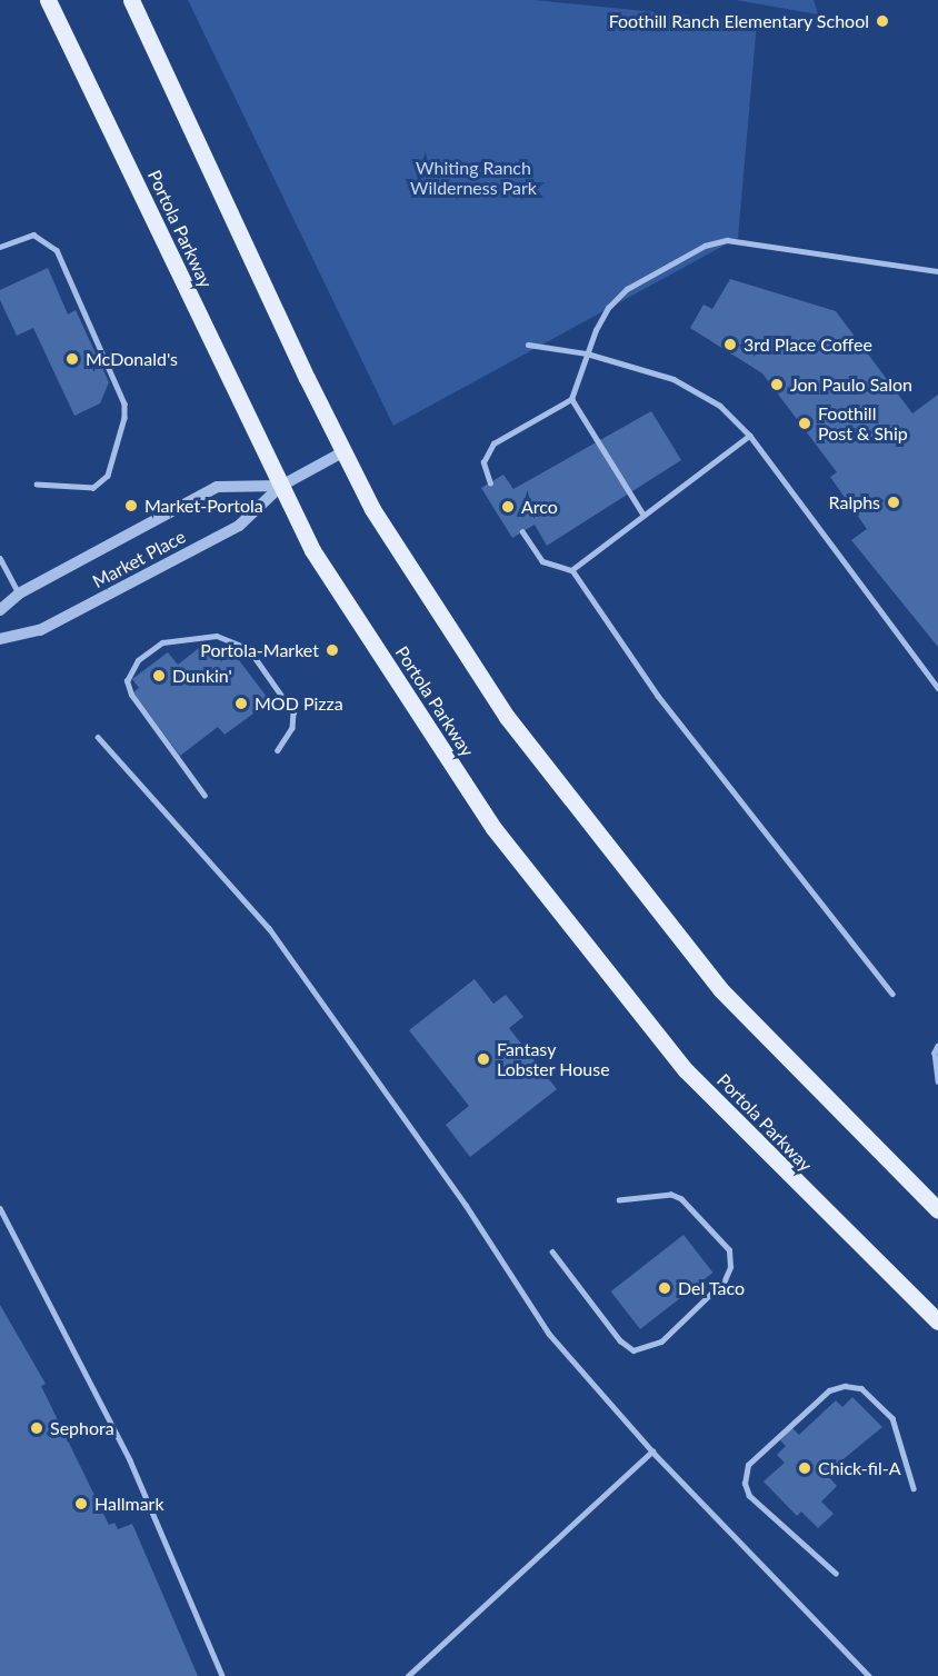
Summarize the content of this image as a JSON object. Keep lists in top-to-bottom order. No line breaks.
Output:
{"streets":{"main road":["Portola Parkway"],"street":["Market Place"]},"crossings":[["Portola Parkway","Market Place"]],"parks":["Whiting Ranch Wilderness Park"],"places":["Foothill Ranch Elementary School","3rd Place Coffee","McDonald's","Jon Paulo Salon","Foothill Post & Ship","Ralphs","Market-Portola","Arco","Portola-Market","Dunkin'","MOD Pizza","Fantasy Lobster House","Del Taco","Sephora","Chick-fil-A","Hallmark"]}
